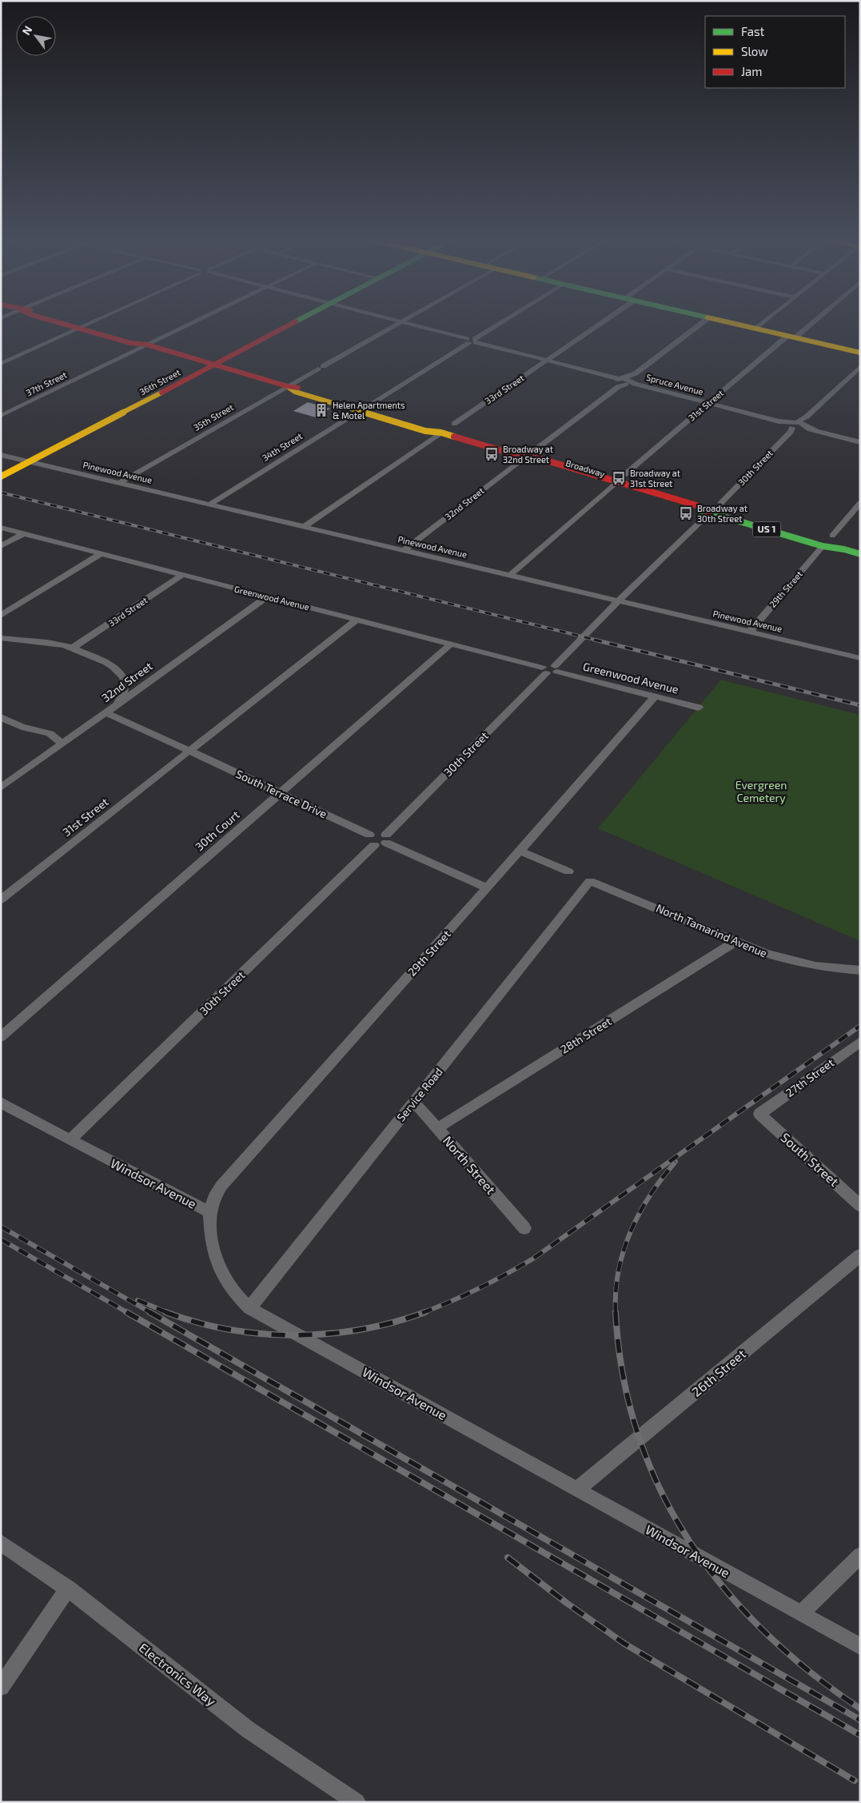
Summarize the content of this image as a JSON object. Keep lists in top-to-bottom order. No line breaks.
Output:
{"streets":{"street":["36th Street","37th Street","Spruce Avenue","33rd Street","31st Street","35th Street","34th Street","30th Street","Broadway","Pinewood Avenue","32nd Street","US 1","29th Street","Greenwood Avenue","South Terrace Drive","30th Court","North Tamarind Avenue","28th Street","27th Street","Service Road","South Street","North Street","Windsor Avenue","26th Street","Electronics Way"]},"crossings":[["36th Street","Broadway"],["36th Street","Pinewood Avenue"],["37th Street","Broadway"],["Spruce Avenue","33rd Street"],["Spruce Avenue","31st Street"],["Spruce Avenue","35th Street"],["Spruce Avenue","34th Street"],["Spruce Avenue","30th Street"],["33rd Street","Greenwood Avenue"],["31st Street","Greenwood Avenue"],["31st Street","South Terrace Drive"],["35th Street","Broadway"],["35th Street","Pinewood Avenue"],["34th Street","Broadway"],["34th Street","Pinewood Avenue"],["30th Street","Greenwood Avenue"],["30th Street","South Terrace Drive"],["30th Street","Windsor Avenue"],["Broadway","32nd Street"],["Broadway","29th Street"],["Pinewood Avenue","32nd Street"],["Pinewood Avenue","29th Street"],["32nd Street","Greenwood Avenue"],["32nd Street","South Terrace Drive"],["29th Street","Greenwood Avenue"],["29th Street","Windsor Avenue"],["Greenwood Avenue","30th Court"],["South Terrace Drive","30th Court"],["North Tamarind Avenue","28th Street"],["North Tamarind Avenue","Service Road"],["28th Street","North Street"],["27th Street","South Street"],["Service Road","North Street"],["Service Road","Windsor Avenue"],["Windsor Avenue","26th Street"]],"parks":["Evergreen Cemetery"],"places":{"building":["Helen Apartments & Motel"],"bus stop":["Broadway at 32nd Street","Broadway at 31st Street","Broadway at 30th Street"]},"legend":["Fast","Slow","Jam"],"north":"top left"}
